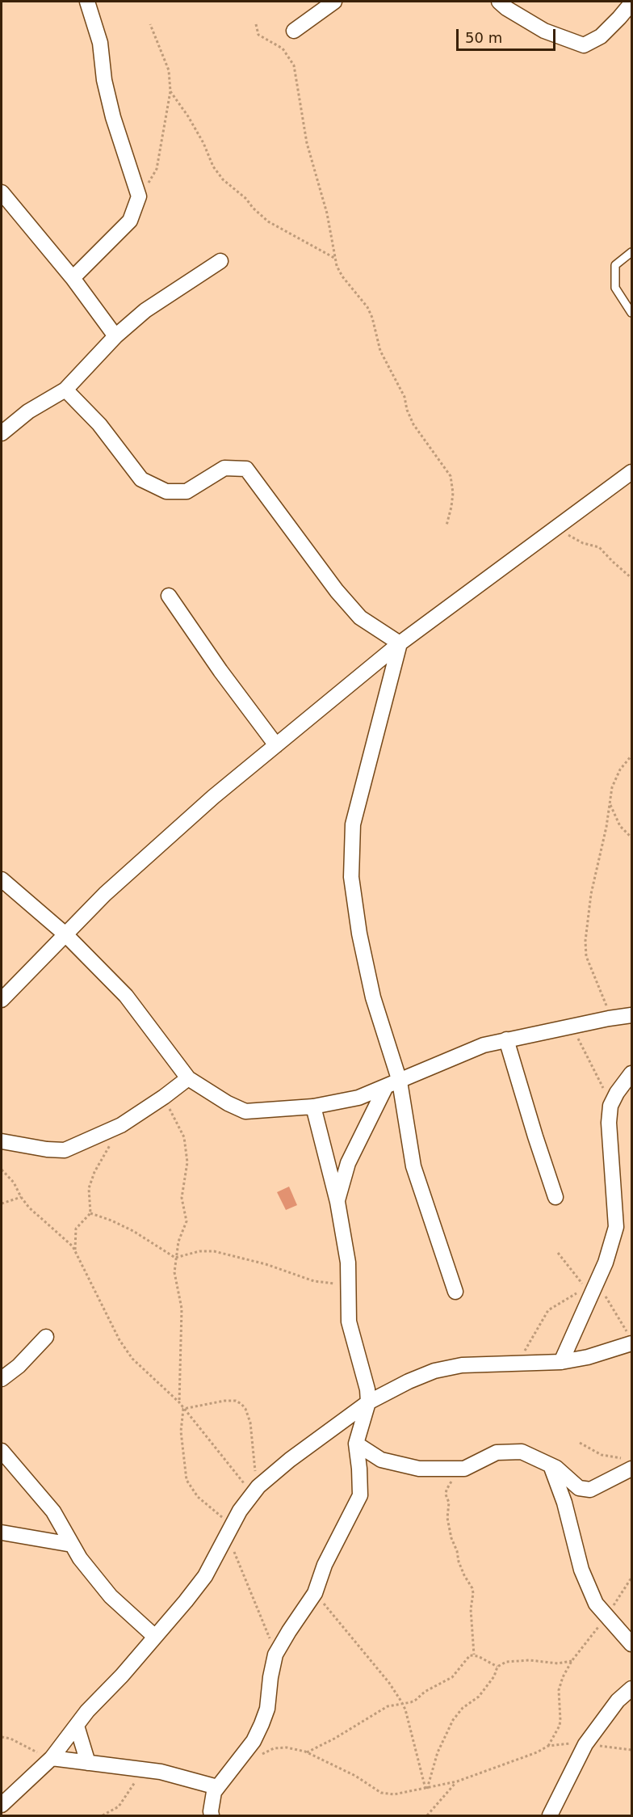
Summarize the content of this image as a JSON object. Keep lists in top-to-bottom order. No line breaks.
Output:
{"scale_bar":"50 m"}
